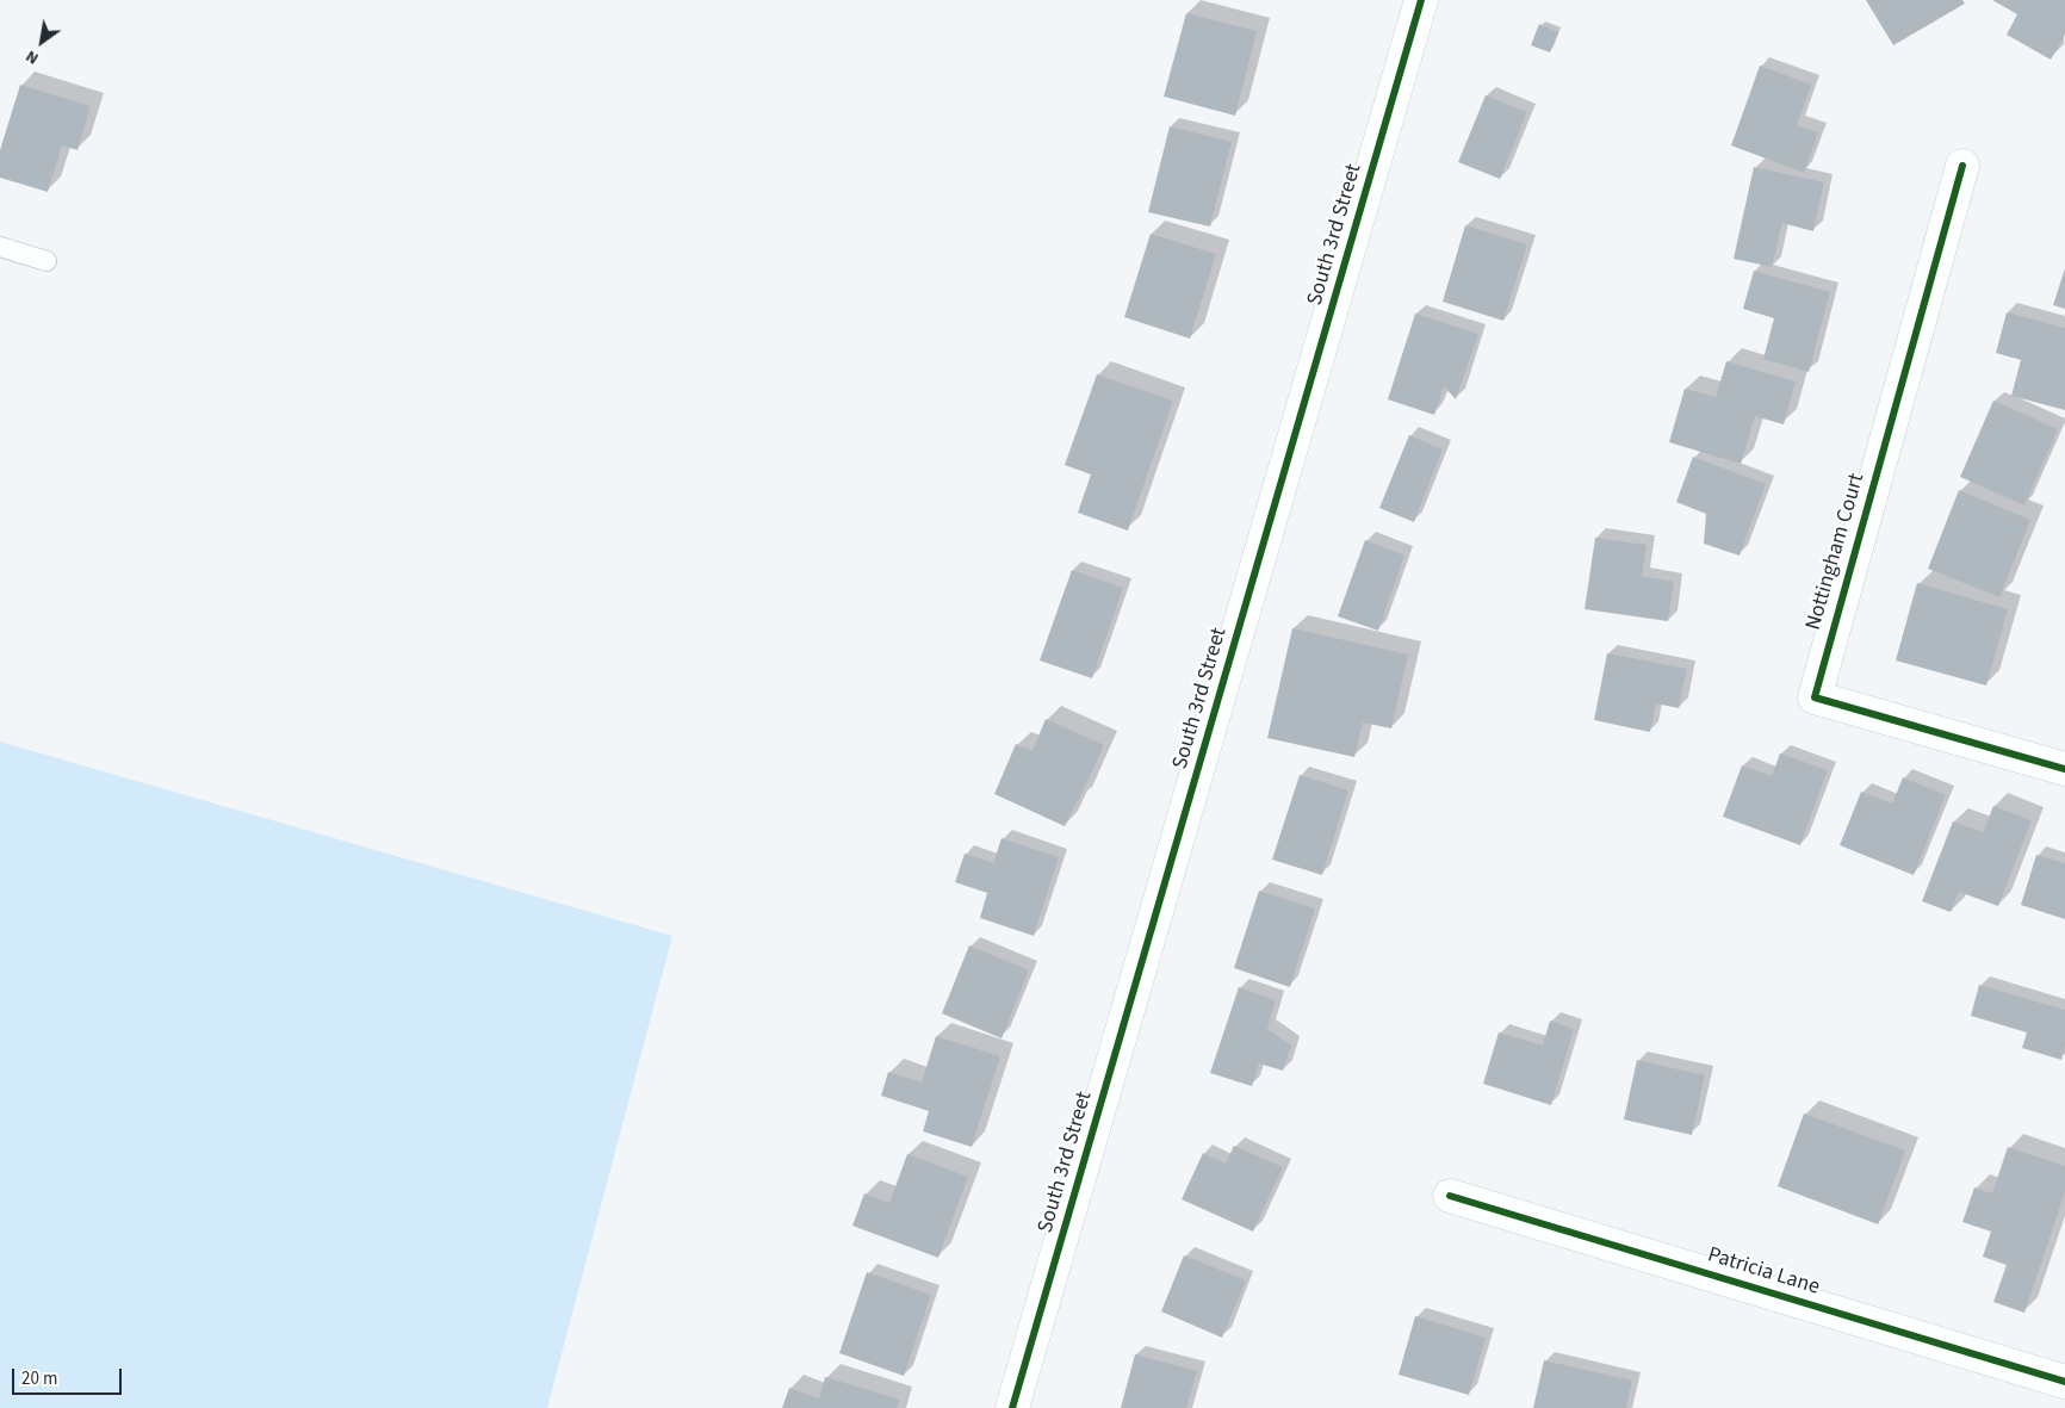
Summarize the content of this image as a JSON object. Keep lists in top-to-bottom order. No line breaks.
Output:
{"streets":{"street":["South 3rd Street","Nottingham Court","Patricia Lane"]},"scale_bar":"20 m","north":"bottom left"}
